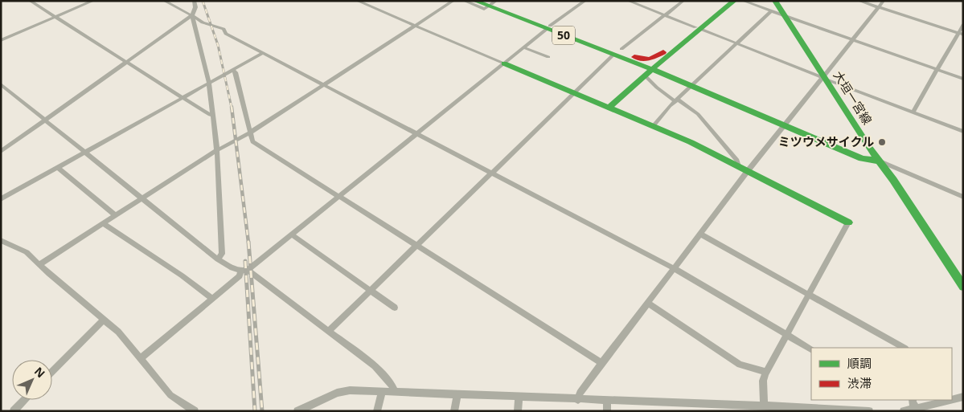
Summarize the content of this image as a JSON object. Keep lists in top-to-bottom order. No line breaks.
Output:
{"streets":{"main road":["50","大垣一宮線"]},"places":["ミツウメサイクル"],"legend":["順調","渋滞"],"north":"top right"}
